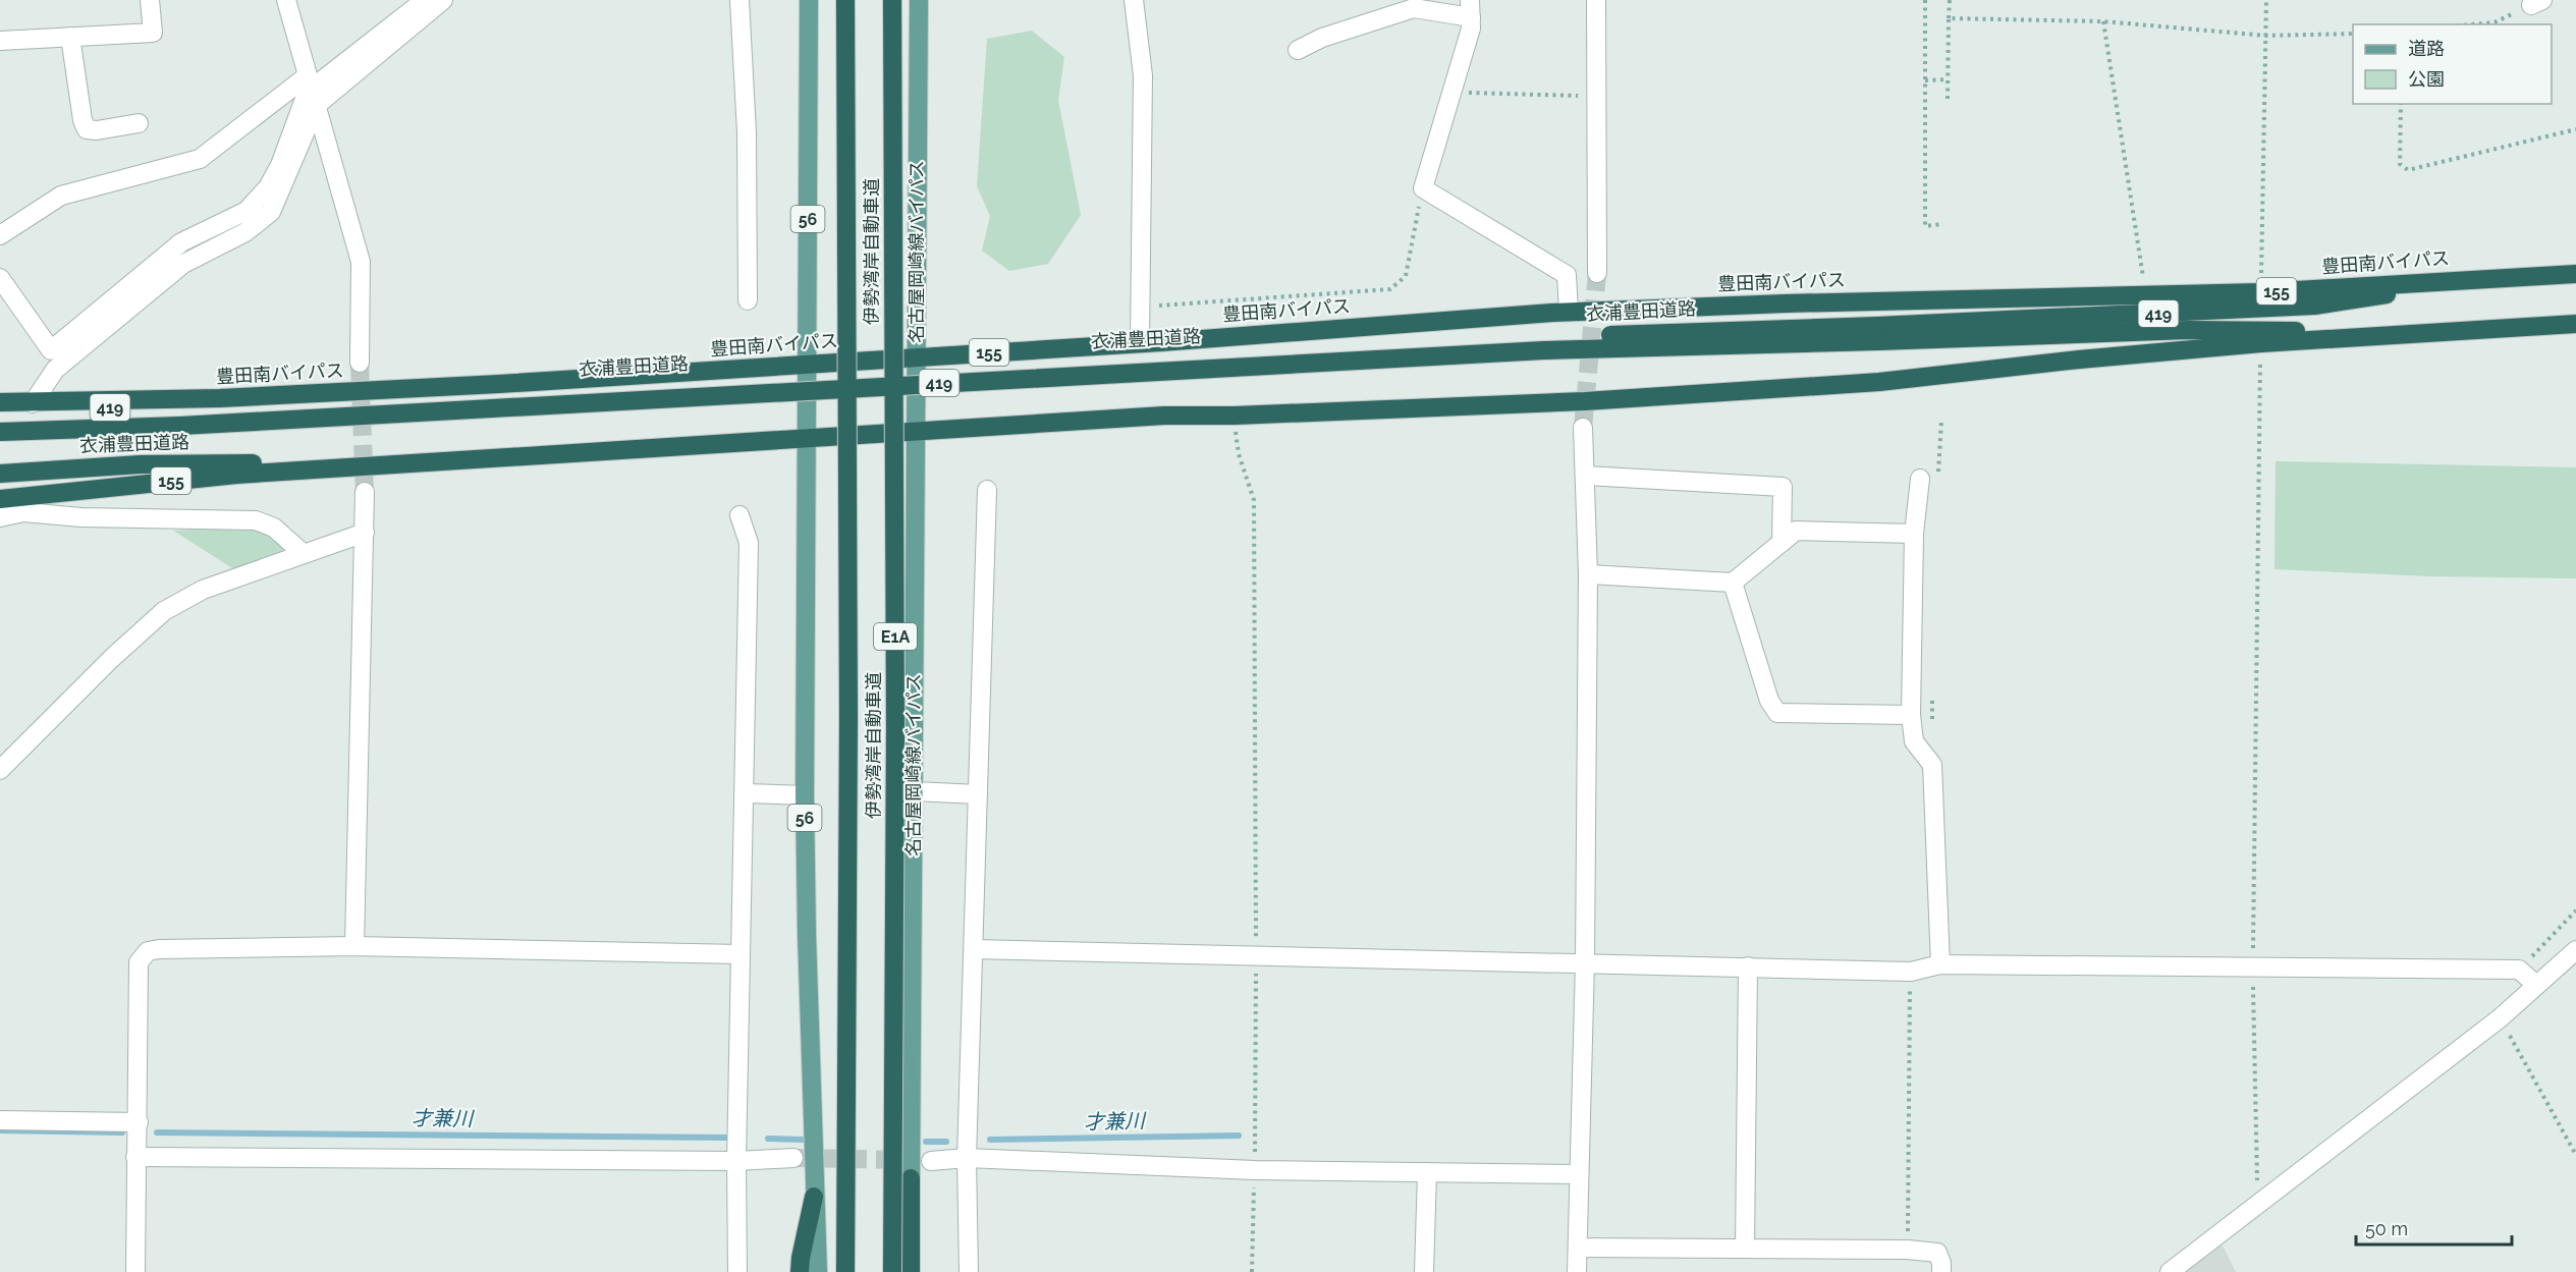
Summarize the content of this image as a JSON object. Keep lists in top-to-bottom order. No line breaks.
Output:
{"streets":{"highway":["伊勢湾岸自動車道","豊田南バイパス","155","衣浦豊田道路","419","E1A"],"main road":["56","名古屋岡崎線バイパス"]},"crossings":[["56","豊田南バイパス"],["56","155"],["名古屋岡崎線バイパス","豊田南バイパス"],["名古屋岡崎線バイパス","155"],["豊田南バイパス","衣浦豊田道路"],["155","衣浦豊田道路"]],"water":["才兼川"],"legend":["道路","公園"],"scale_bar":"50 m"}
